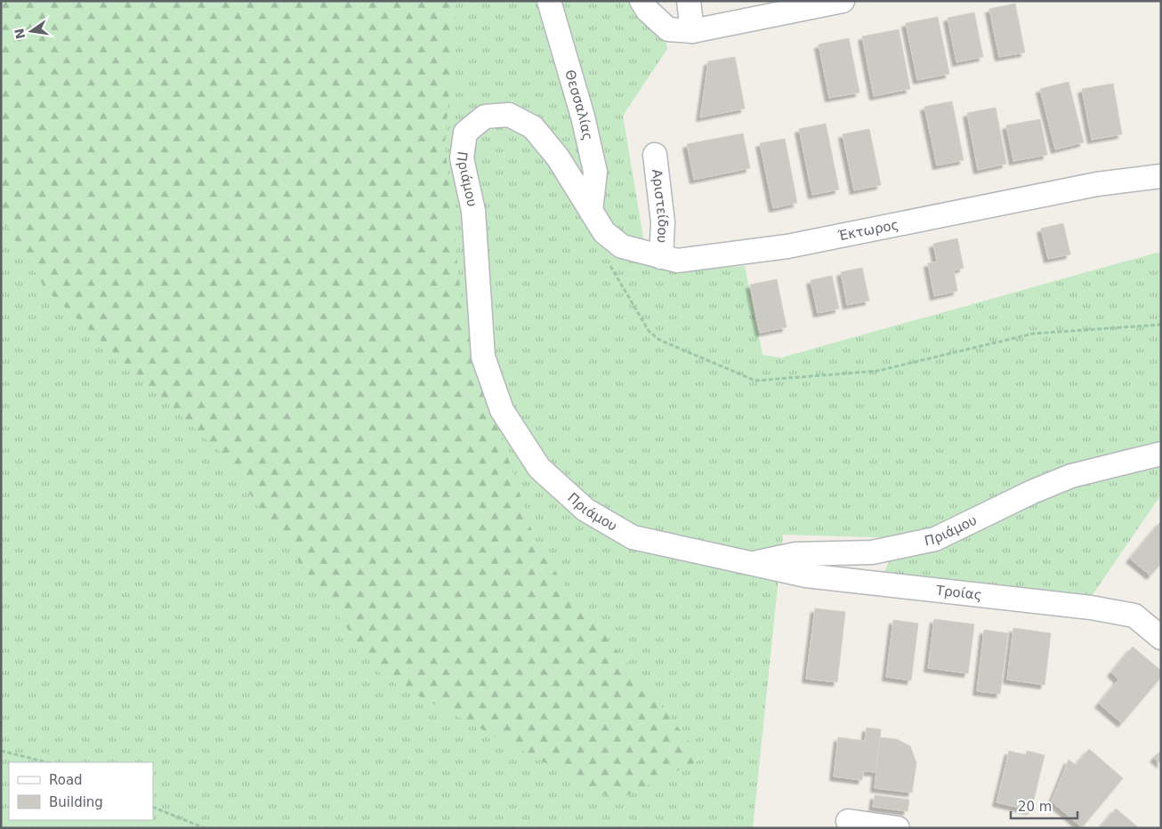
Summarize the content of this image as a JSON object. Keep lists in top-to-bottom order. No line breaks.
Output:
{"streets":{"street":["Θεσσαλίας","Πριάμου","Αριστείδου","Έκτωρος","Τροίας"]},"crossings":[["Θεσσαλίας","Πριάμου"],["Θεσσαλίας","Έκτωρος"],["Πριάμου","Έκτωρος"],["Πριάμου","Τροίας"],["Αριστείδου","Έκτωρος"]],"legend":["Road","Building"],"scale_bar":"20 m","north":"left"}
